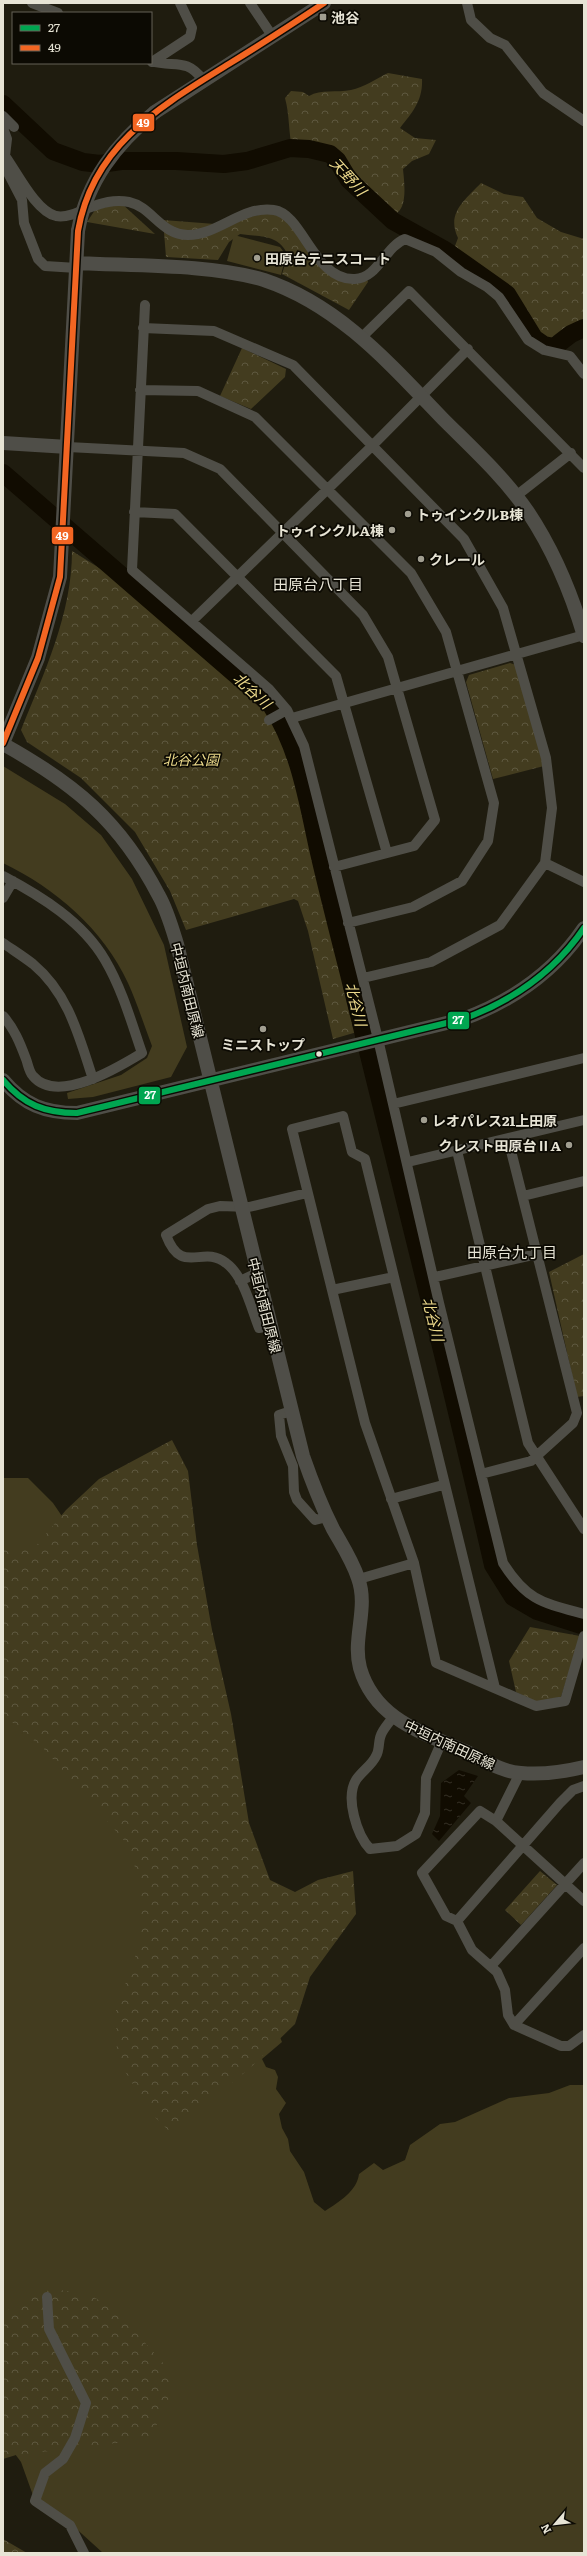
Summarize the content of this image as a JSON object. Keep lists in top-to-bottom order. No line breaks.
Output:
{"streets":{"street":["中垣内南田原線"]},"districts":["田原台八丁目","田原台九丁目"],"water":["天野川","北谷川"],"parks":["北谷公園"],"places":{"transit":["池谷"],"other":["田原台テニスコート","トゥインクルB棟","トゥインクルA棟","クレール","ミニストップ","レオパレス21上田原","クレスト田原台ⅡA"]},"lines":["transit line 49","transit line 27"],"legend":["27","49"],"north":"bottom left"}
